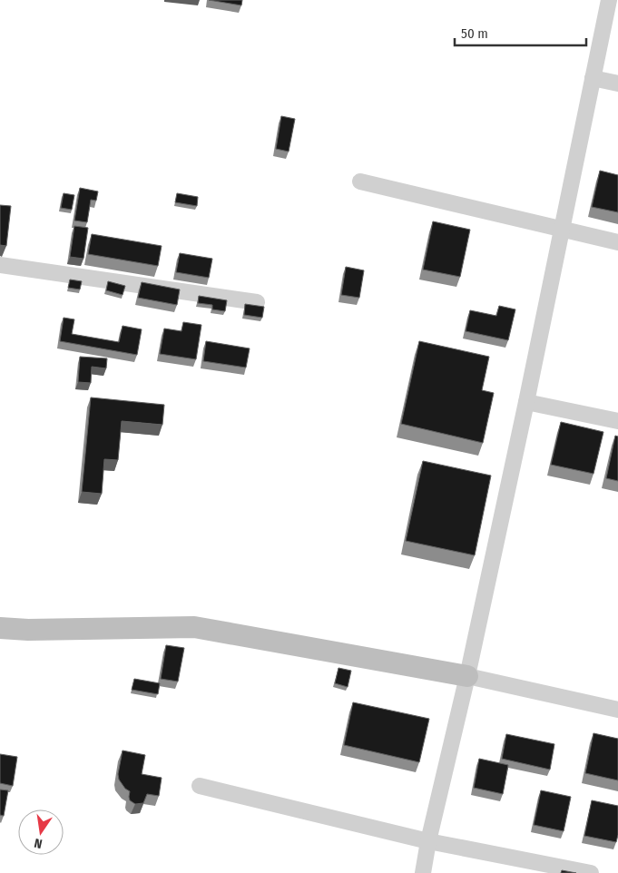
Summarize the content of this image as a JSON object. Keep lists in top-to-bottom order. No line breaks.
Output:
{"scale_bar":"50 m","north":"bottom"}
